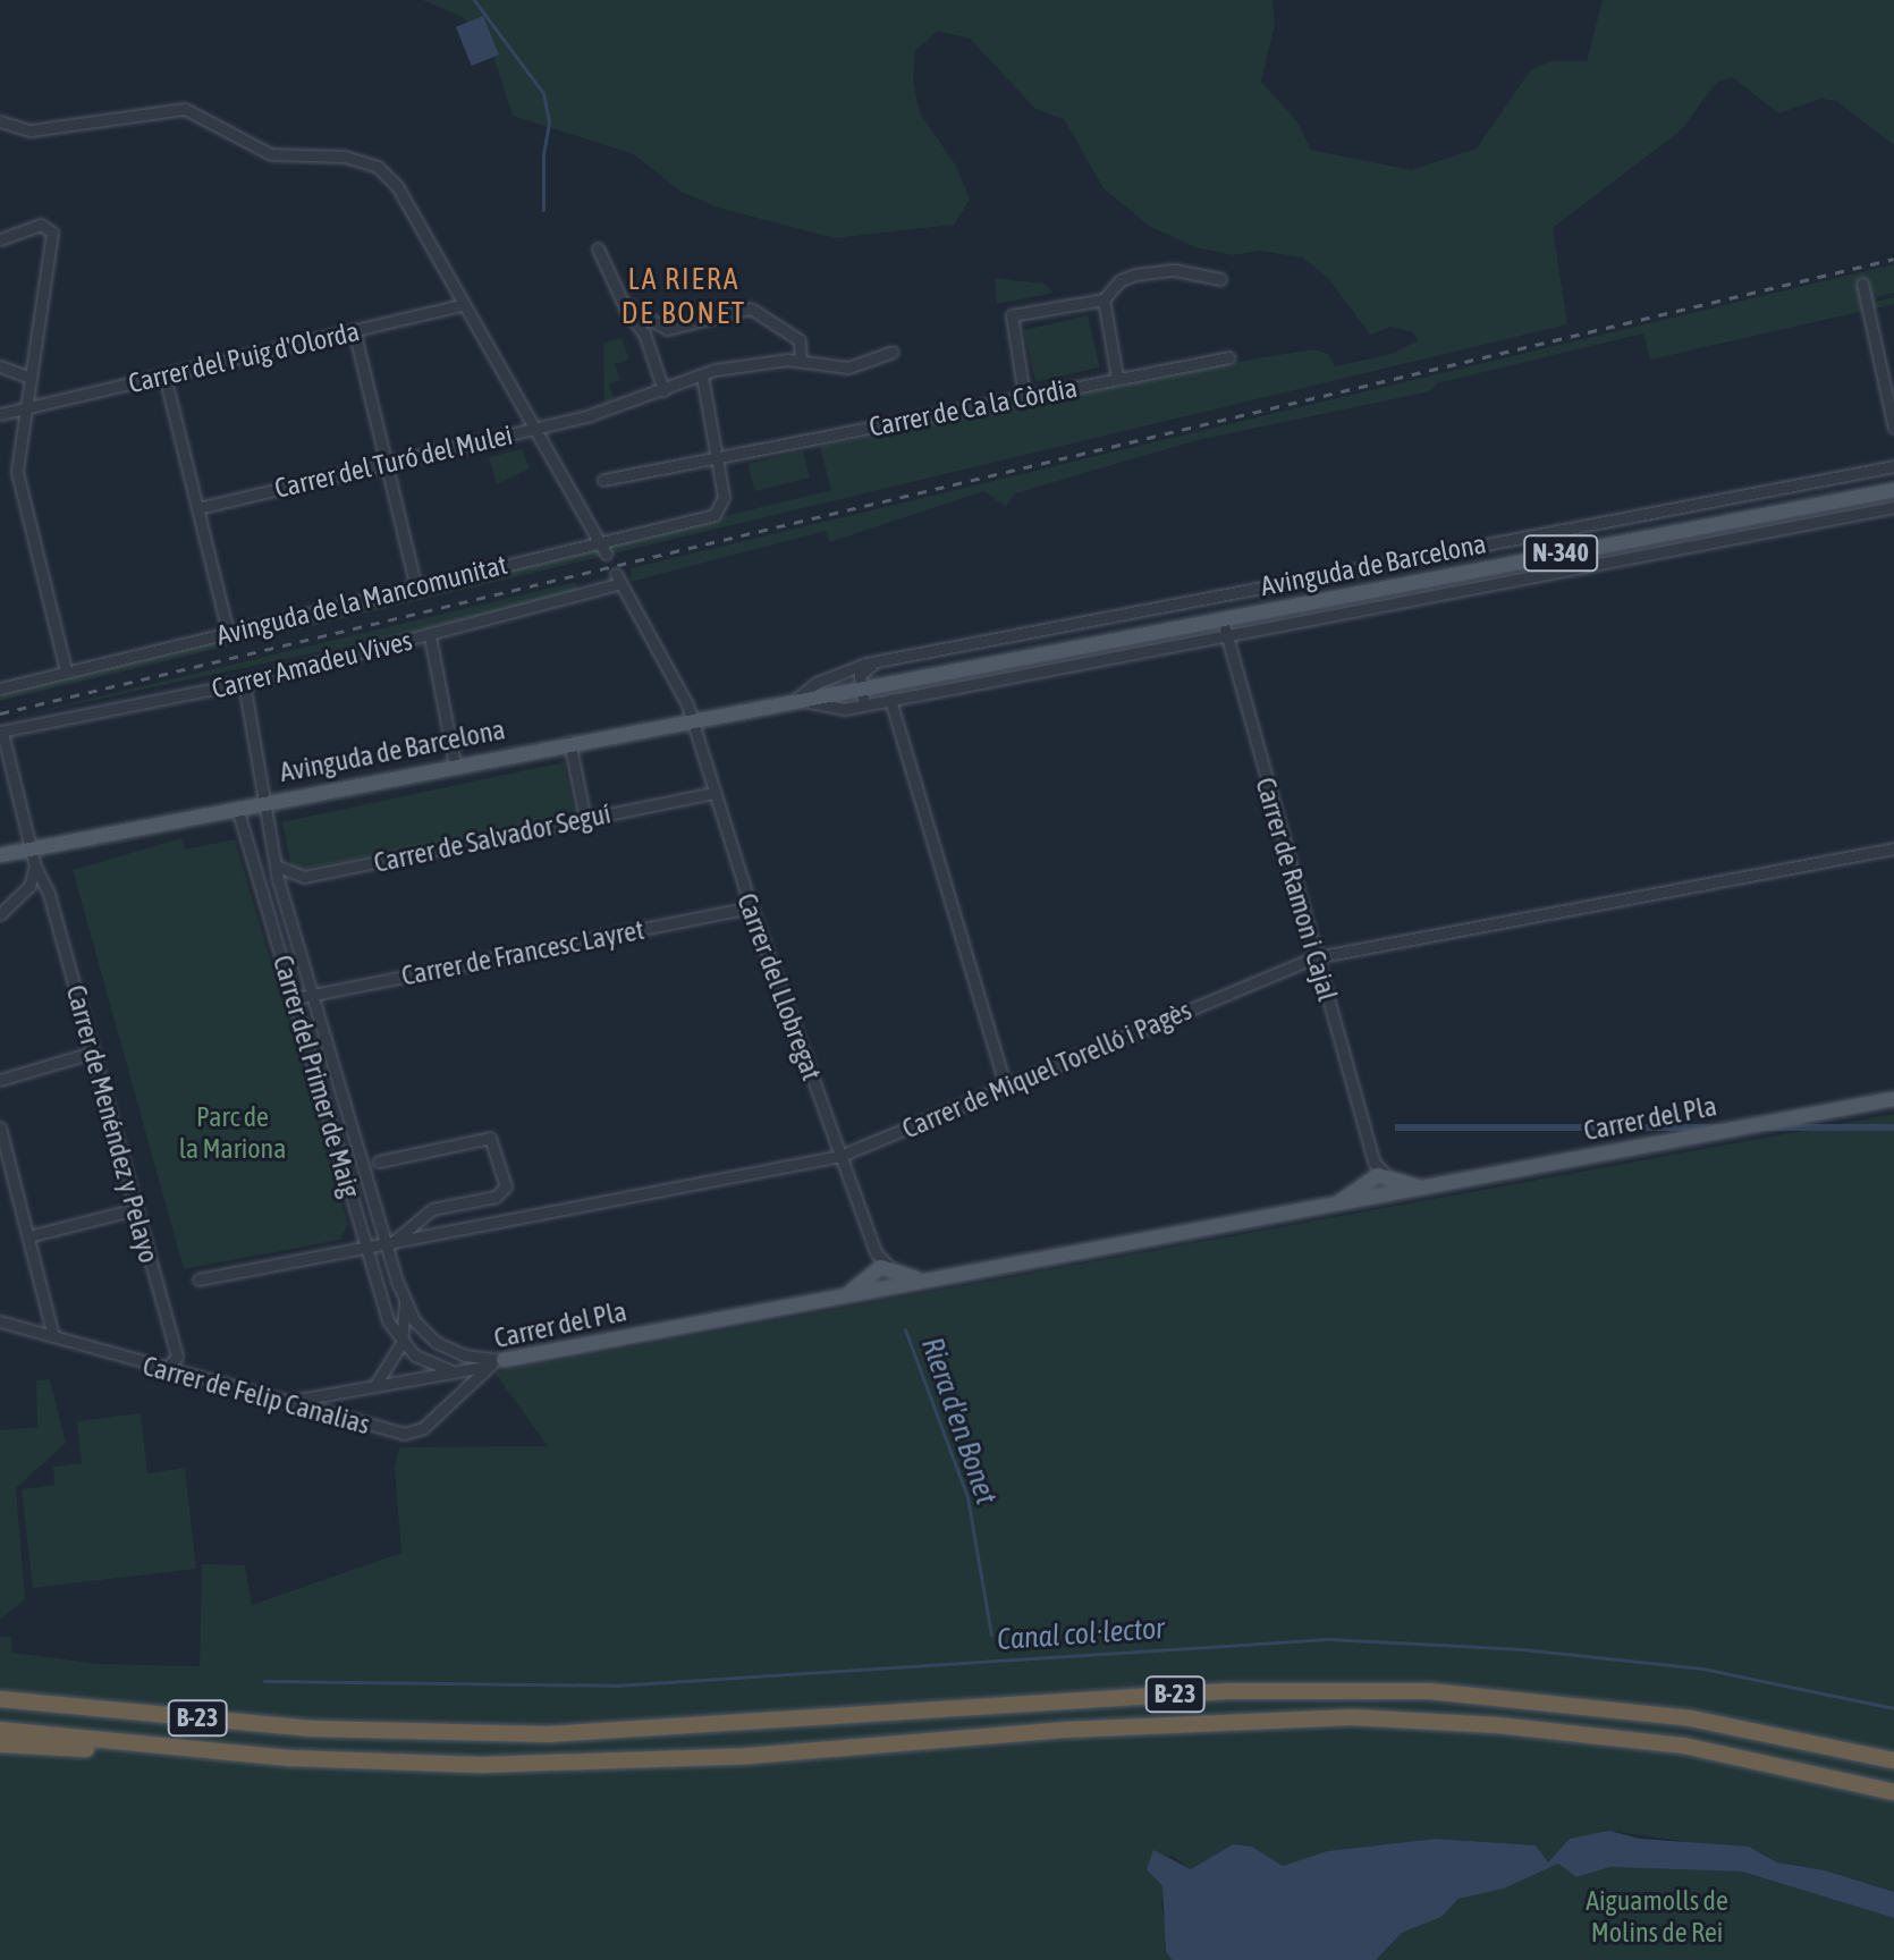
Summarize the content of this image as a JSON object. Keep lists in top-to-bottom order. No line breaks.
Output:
{"streets":{"highway":["B-23"],"main road":["N-340","Avinguda de Barcelona","Carrer del Pla"],"street":["Carrer del Puig d'Olorda","Carrer de Ca la Còrdia","Carrer del Turó del Mulei","Avinguda de la Mancomunitat","Carrer Amadeu Vives","Carrer de Salvador Seguí","Carrer de Ramon i Cajal","Carrer de Francesc Layret","Carrer del Llobregat","Carrer de Miquel Torelló i Pagès","Carrer del Primer de Maig","Carrer de Menéndez y Pelayo","Carrer de Felip Canalias"]},"crossings":[["Carrer de Ca la Còrdia","Avinguda de la Mancomunitat"],["Avinguda de Barcelona","Carrer de Ramon i Cajal"],["Avinguda de Barcelona","Carrer del Llobregat"],["Avinguda de Barcelona","Carrer del Primer de Maig"],["Avinguda de Barcelona","Carrer de Menéndez y Pelayo"],["Carrer Amadeu Vives","Carrer del Llobregat"],["Carrer Amadeu Vives","Carrer del Primer de Maig"],["Carrer Amadeu Vives","Carrer de Menéndez y Pelayo"],["Carrer de Salvador Seguí","Carrer del Llobregat"],["Carrer de Salvador Seguí","Carrer del Primer de Maig"],["Carrer de Ramon i Cajal","Carrer de Miquel Torelló i Pagès"],["Carrer de Ramon i Cajal","Carrer del Pla"],["Carrer de Francesc Layret","Carrer del Llobregat"],["Carrer de Francesc Layret","Carrer del Primer de Maig"],["Carrer del Llobregat","Carrer de Miquel Torelló i Pagès"],["Carrer del Llobregat","Carrer del Pla"],["Carrer de Miquel Torelló i Pagès","Carrer del Primer de Maig"],["Carrer del Primer de Maig","Carrer del Pla"],["Carrer del Primer de Maig","Carrer de Felip Canalias"],["Carrer del Pla","Carrer de Felip Canalias"],["Carrer de Menéndez y Pelayo","Carrer de Felip Canalias"]],"districts":["LA RIERA DE BONET"],"water":["Riera d'en Bonet","Canal col·lector"],"parks":["Parc de la Mariona","Aiguamolls de Molins de Rei"]}
